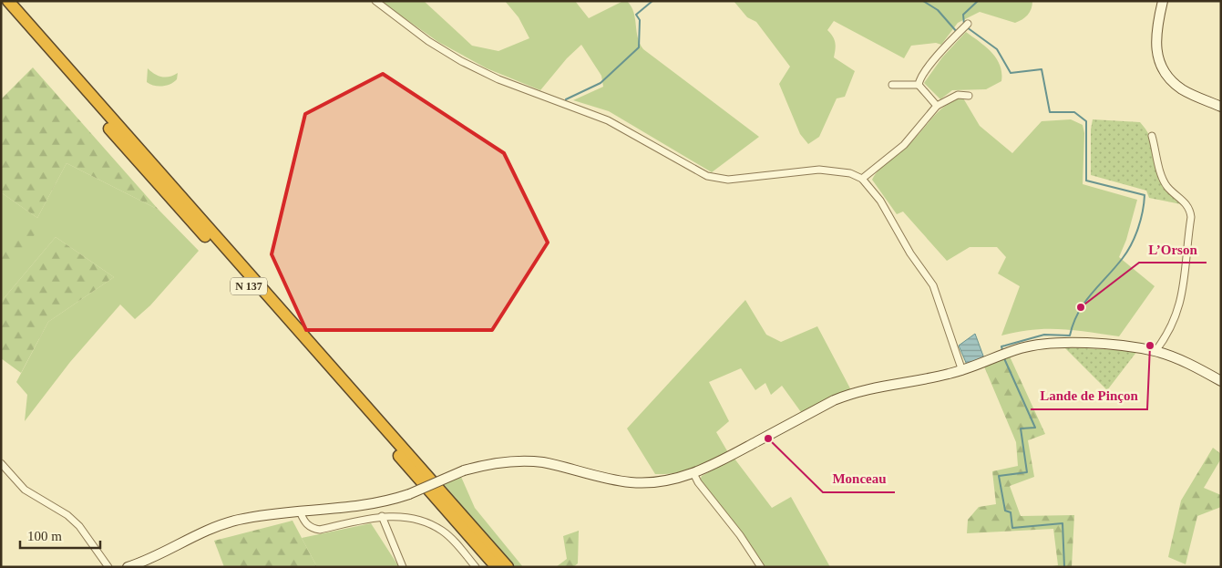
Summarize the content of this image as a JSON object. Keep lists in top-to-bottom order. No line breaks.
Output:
{"streets":{"highway":["N 137"]},"places":["L’Orson","Lande de Pinçon","Monceau"],"scale_bar":"100 m"}
